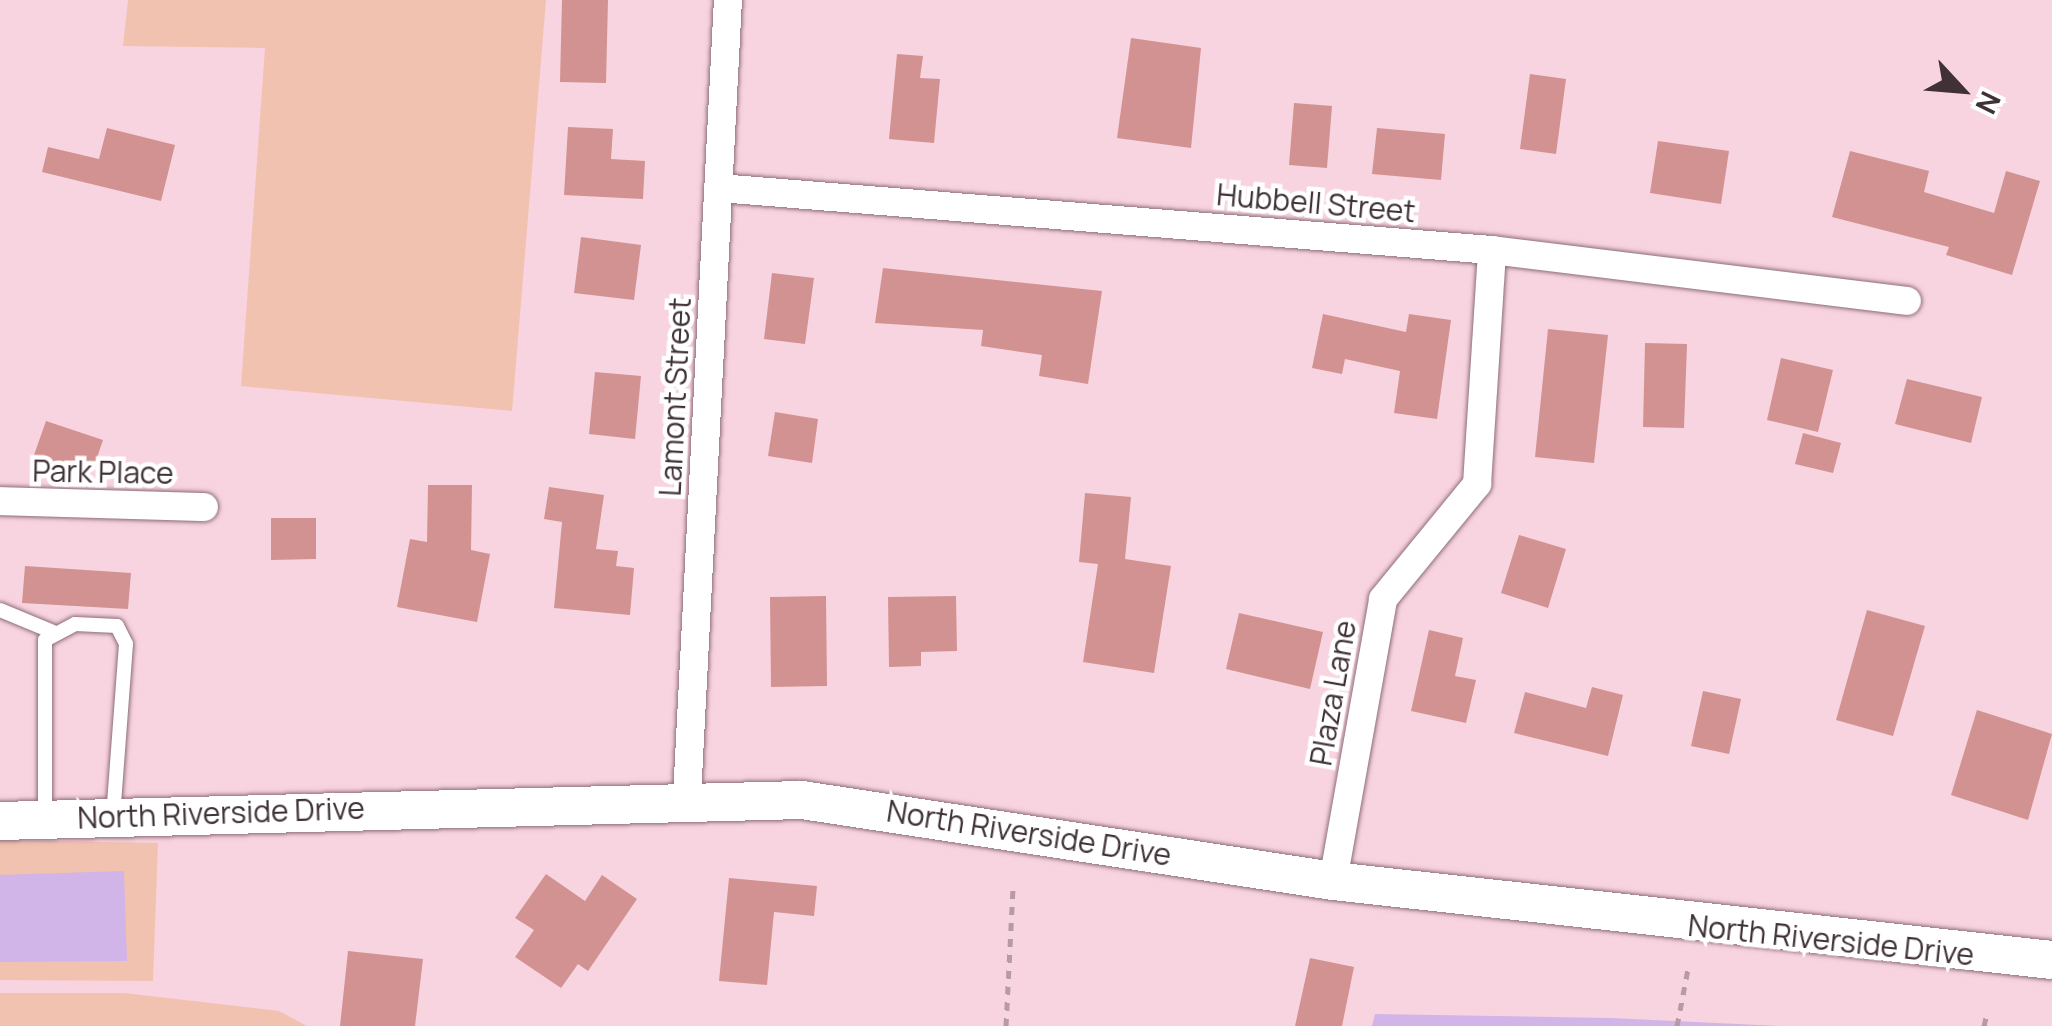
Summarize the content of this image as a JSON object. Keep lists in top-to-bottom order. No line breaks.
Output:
{"streets":{"street":["Hubbell Street","Lamont Street","Park Place","Plaza Lane","North Riverside Drive"]},"crossings":[["Hubbell Street","Lamont Street"],["Hubbell Street","Plaza Lane"],["Lamont Street","North Riverside Drive"],["Plaza Lane","North Riverside Drive"]],"north":"bottom right"}
